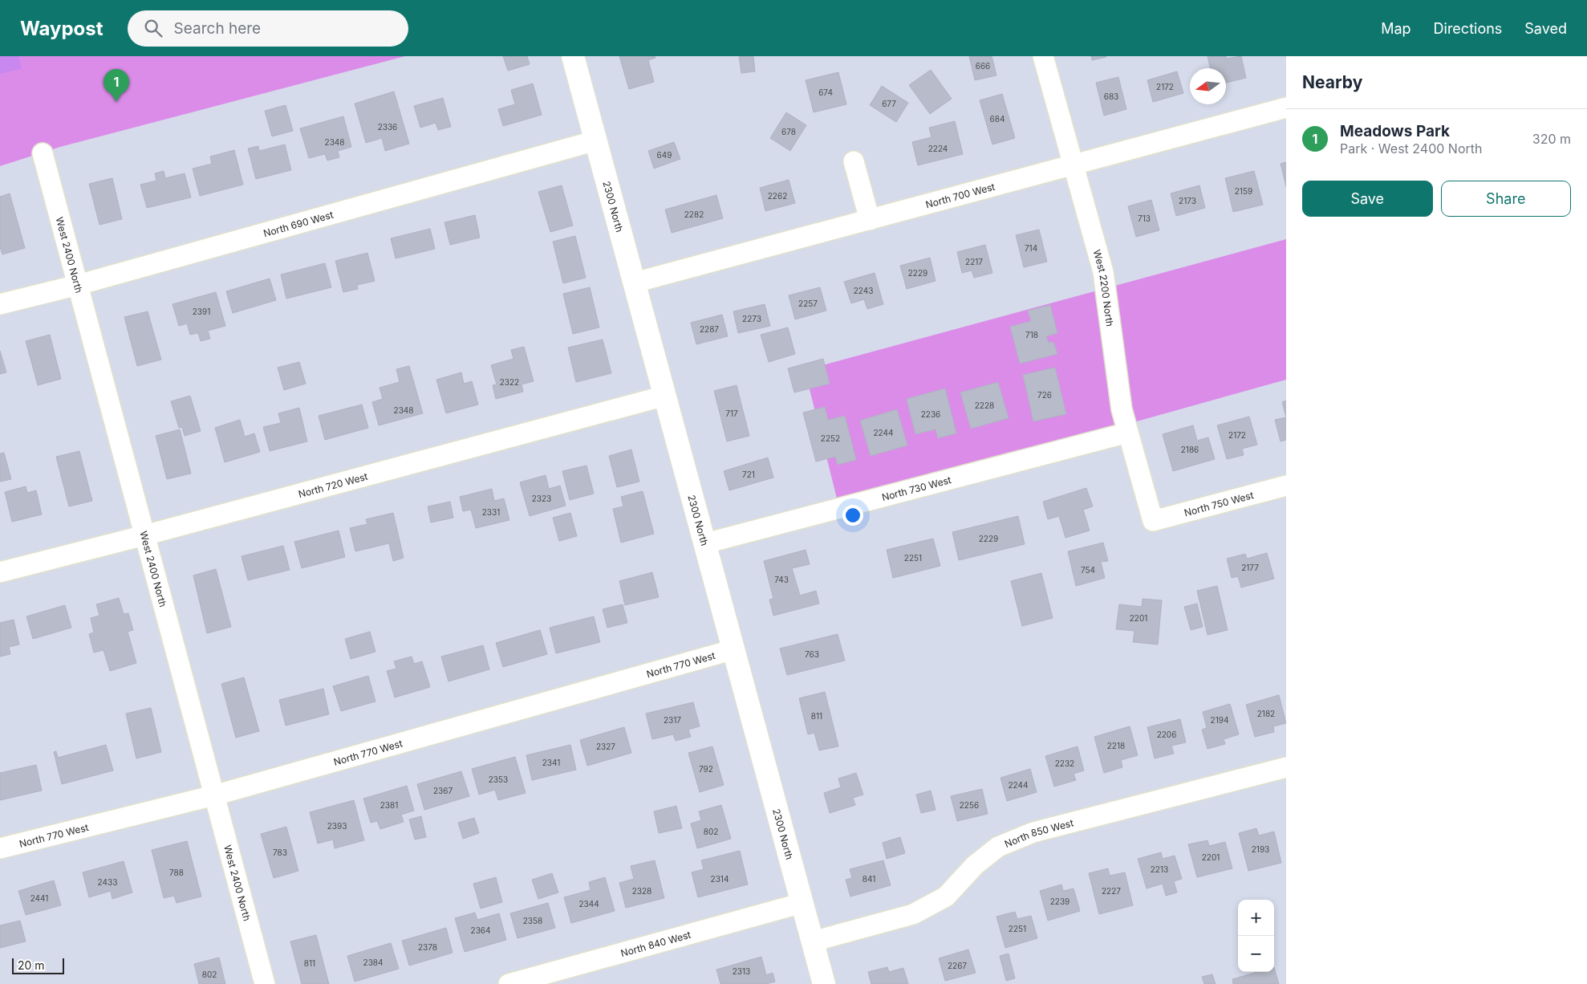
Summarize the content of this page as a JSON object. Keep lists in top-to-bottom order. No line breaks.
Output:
{"streets":{"street":["North 700 West","2300 North","North 690 West","West 2400 North","West 2200 North","North 720 West","North 730 West","North 750 West","North 770 West","North 850 West","North 840 West"]},"crossings":[["North 700 West","2300 North"],["North 700 West","West 2200 North"],["2300 North","North 690 West"],["2300 North","North 720 West"],["2300 North","North 730 West"],["2300 North","North 770 West"],["2300 North","North 850 West"],["2300 North","North 840 West"],["North 690 West","West 2400 North"],["West 2400 North","North 720 West"],["West 2400 North","North 770 West"],["West 2200 North","North 730 West"],["West 2200 North","North 750 West"]],"house_numbers":["666","2172","674","683","677","684","2336","678","2348","2224","649","2159","2262","2173","2282","713","714","2217","2229","2243","2257","2391","2273","2287","718","2322","726","2228","2348","717","2236","2244","2172","2252","2186","721","2323","2331","2229","2251","2177","754","743","2201","763","2182","811","2317","2194","2206","2218","2327","2341","2232","792","2353","2244","2367","2381","2256","2393","802","2193","783","2201","2213","788","2314","841","2433","2328","2227","2441","2239","2344","2358","2251","2364","2378","2384","811","2267","2313","802"],"scale_bar":"20 m","north":"left","page":{"header":"Waypost","search":"Search here","nav":["Map","Directions","Saved"],"heading":"Nearby","pins":"1","list":[{"mark":"1","name":"Meadows Park","note":"Park · West 2400 North","value":"320 m"}],"buttons":["Save","Share"],"map_buttons":["+","−"],"scale":"20 m"}}
